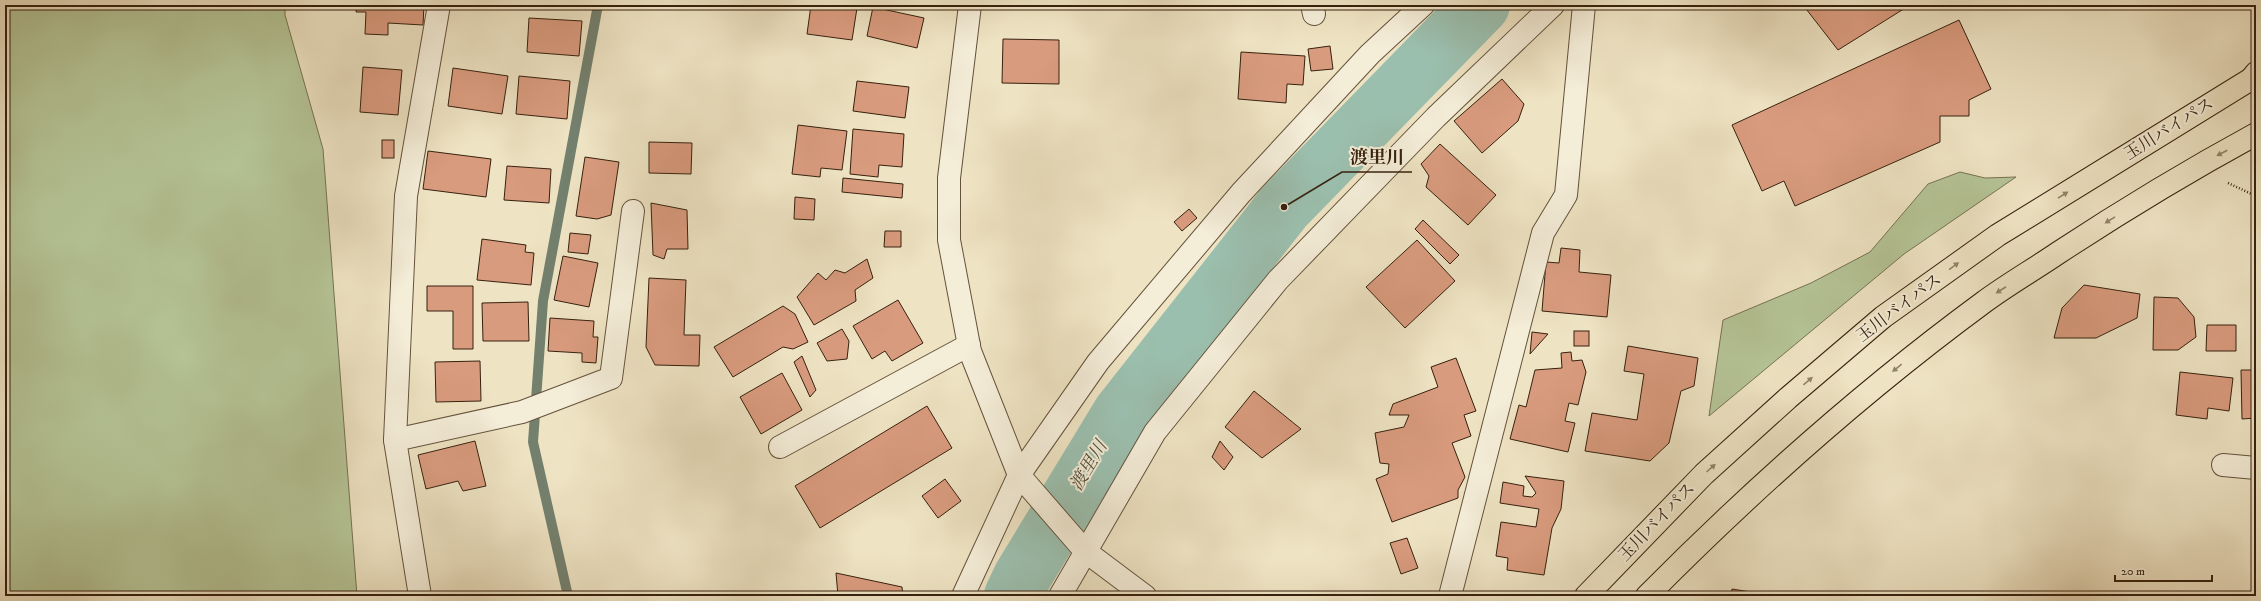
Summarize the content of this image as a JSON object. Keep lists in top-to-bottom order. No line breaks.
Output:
{"streets":{"highway":["玉川バイパス"]},"water":["渡里川"],"places":["渡里川"],"scale_bar":"20 m"}
